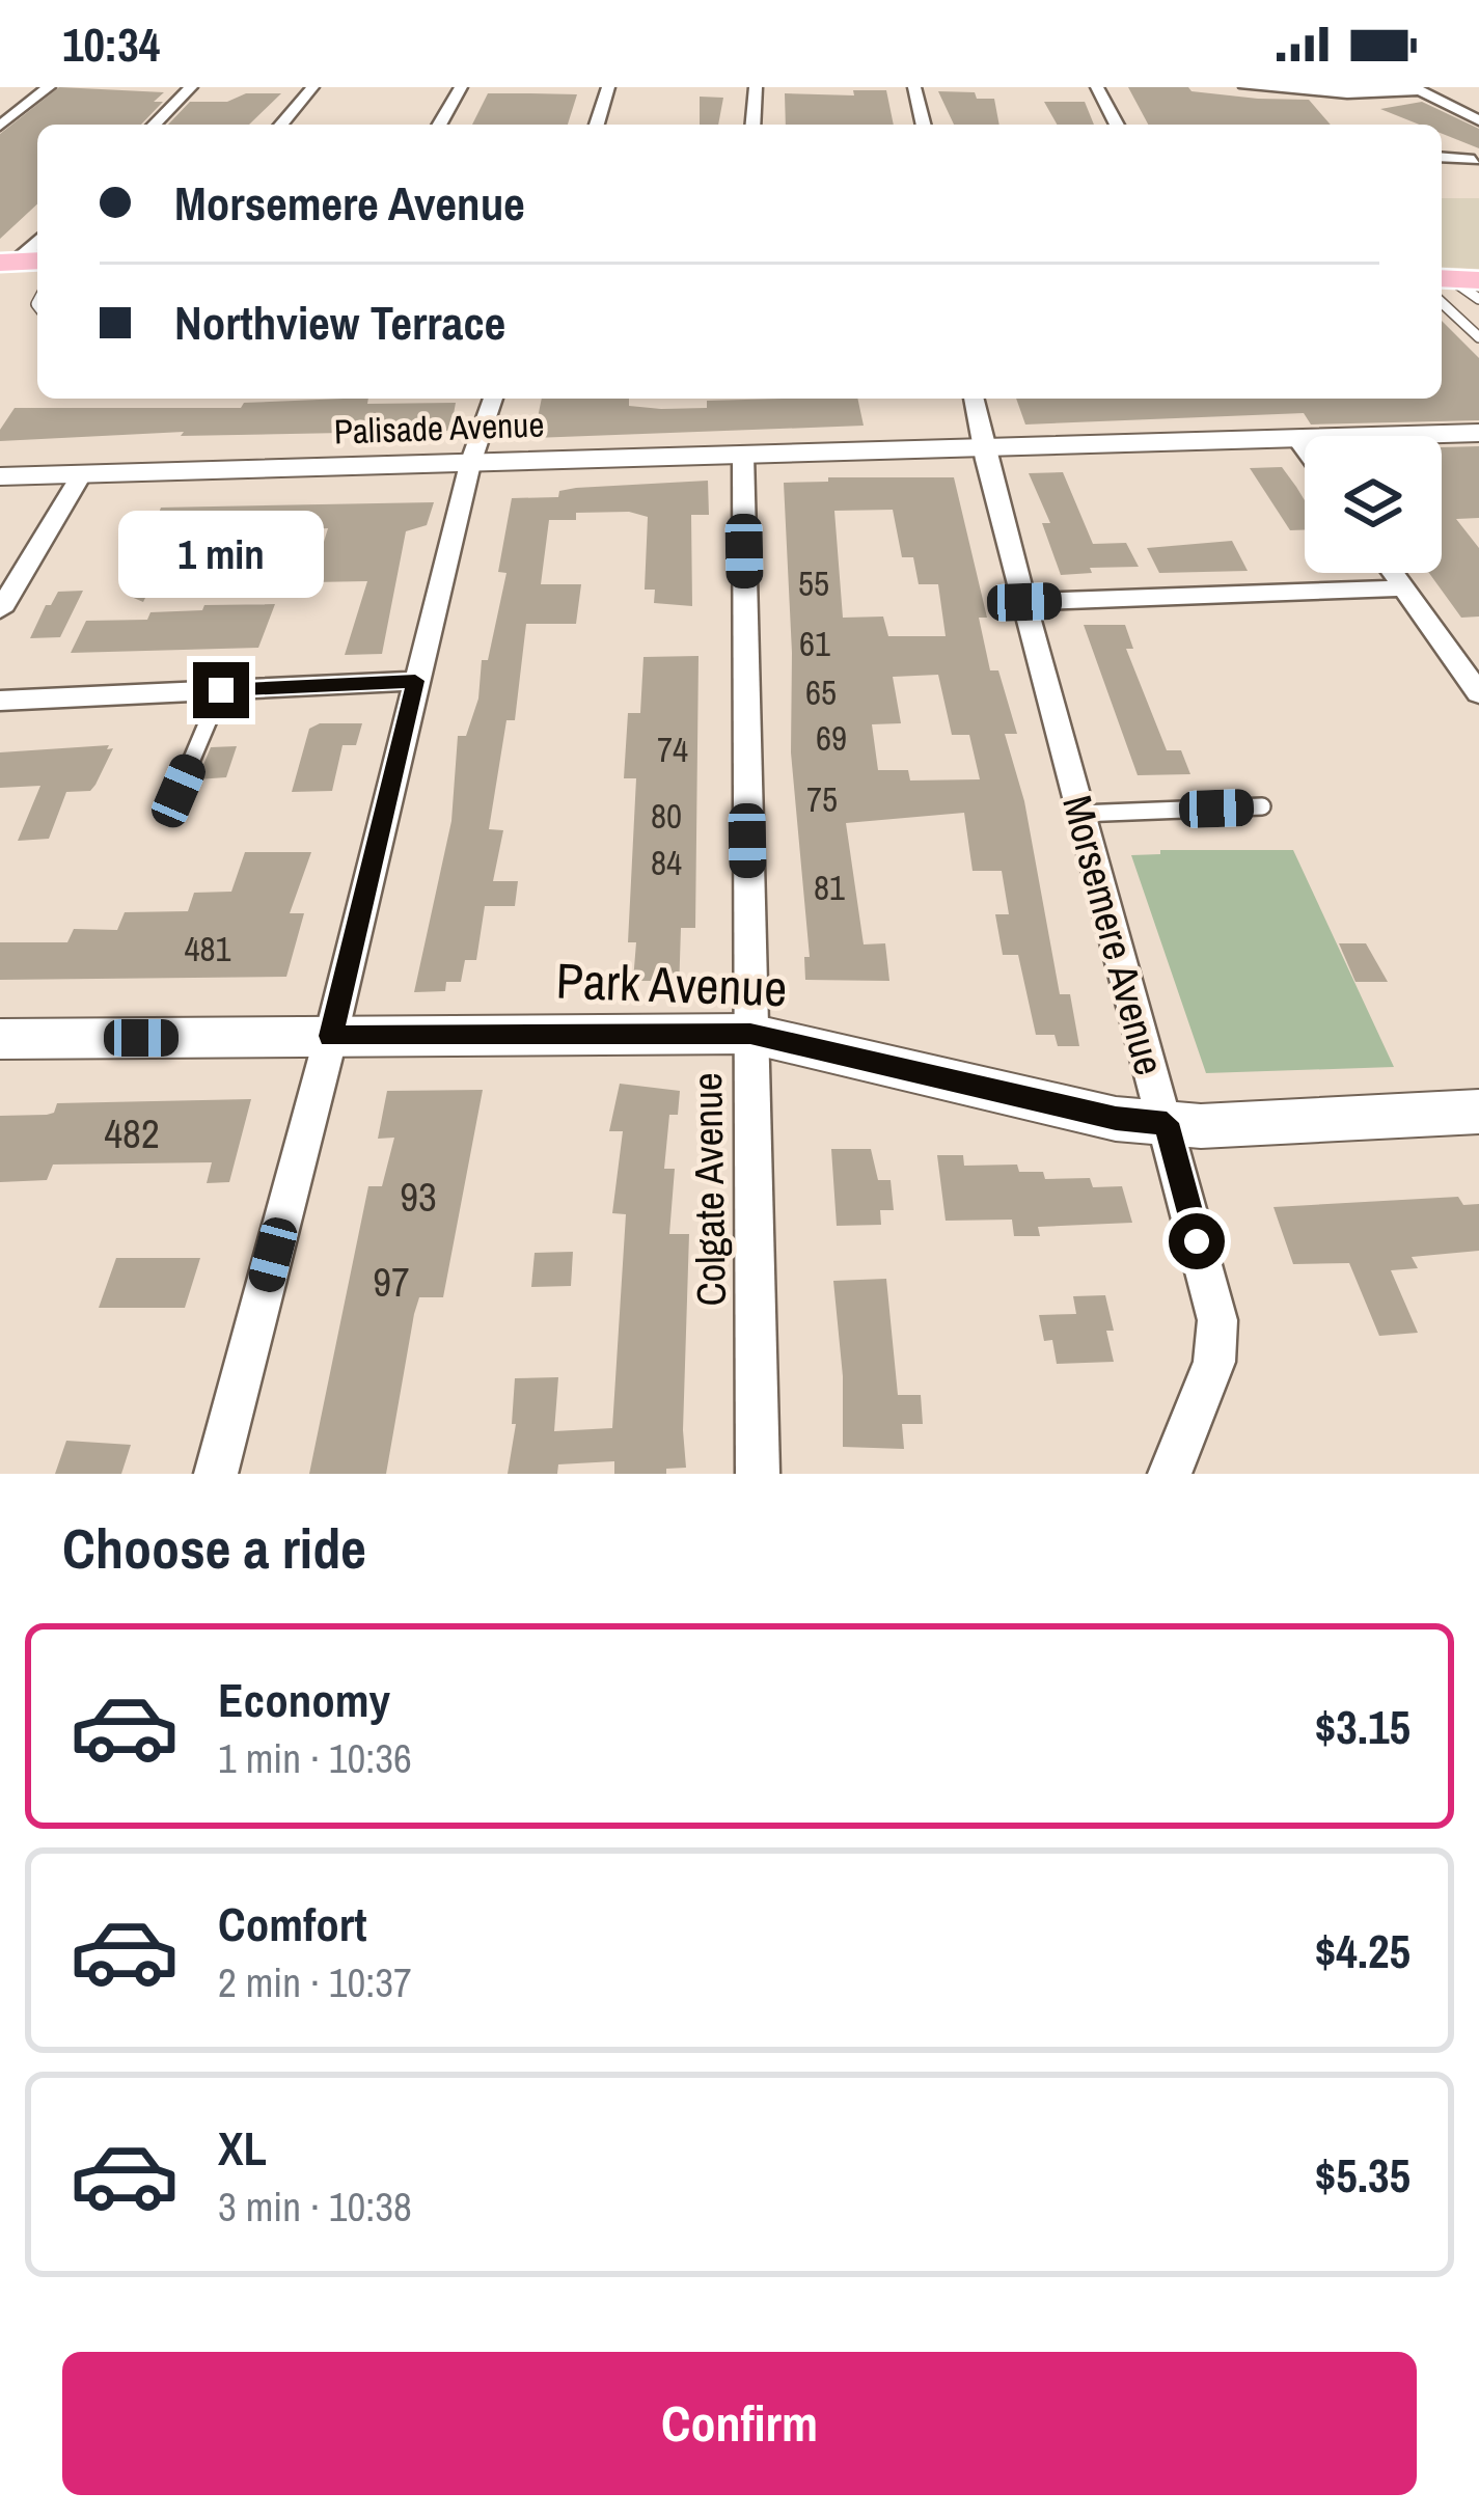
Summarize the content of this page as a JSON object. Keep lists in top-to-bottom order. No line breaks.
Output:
{"streets":{"street":["Palisade Avenue","Morsemere Avenue","Park Avenue","Colgate Avenue"]},"crossings":[["Palisade Avenue","Morsemere Avenue"],["Palisade Avenue","Colgate Avenue"],["Morsemere Avenue","Park Avenue"],["Park Avenue","Colgate Avenue"]],"house_numbers":["55","61","65","69","74","75","80","84","81","481","482","93","97"],"page":{"status":"10:34","banner":["Morsemere Avenue","Northview Terrace"],"bubble":"1 min","heading":"Choose a ride","list":[{"name":"Economy","note":"1 min · 10:36","value":"$3.15"},{"name":"Comfort","note":"2 min · 10:37","value":"$4.25"},{"name":"XL","note":"3 min · 10:38","value":"$5.35"}],"buttons":"Confirm"}}
